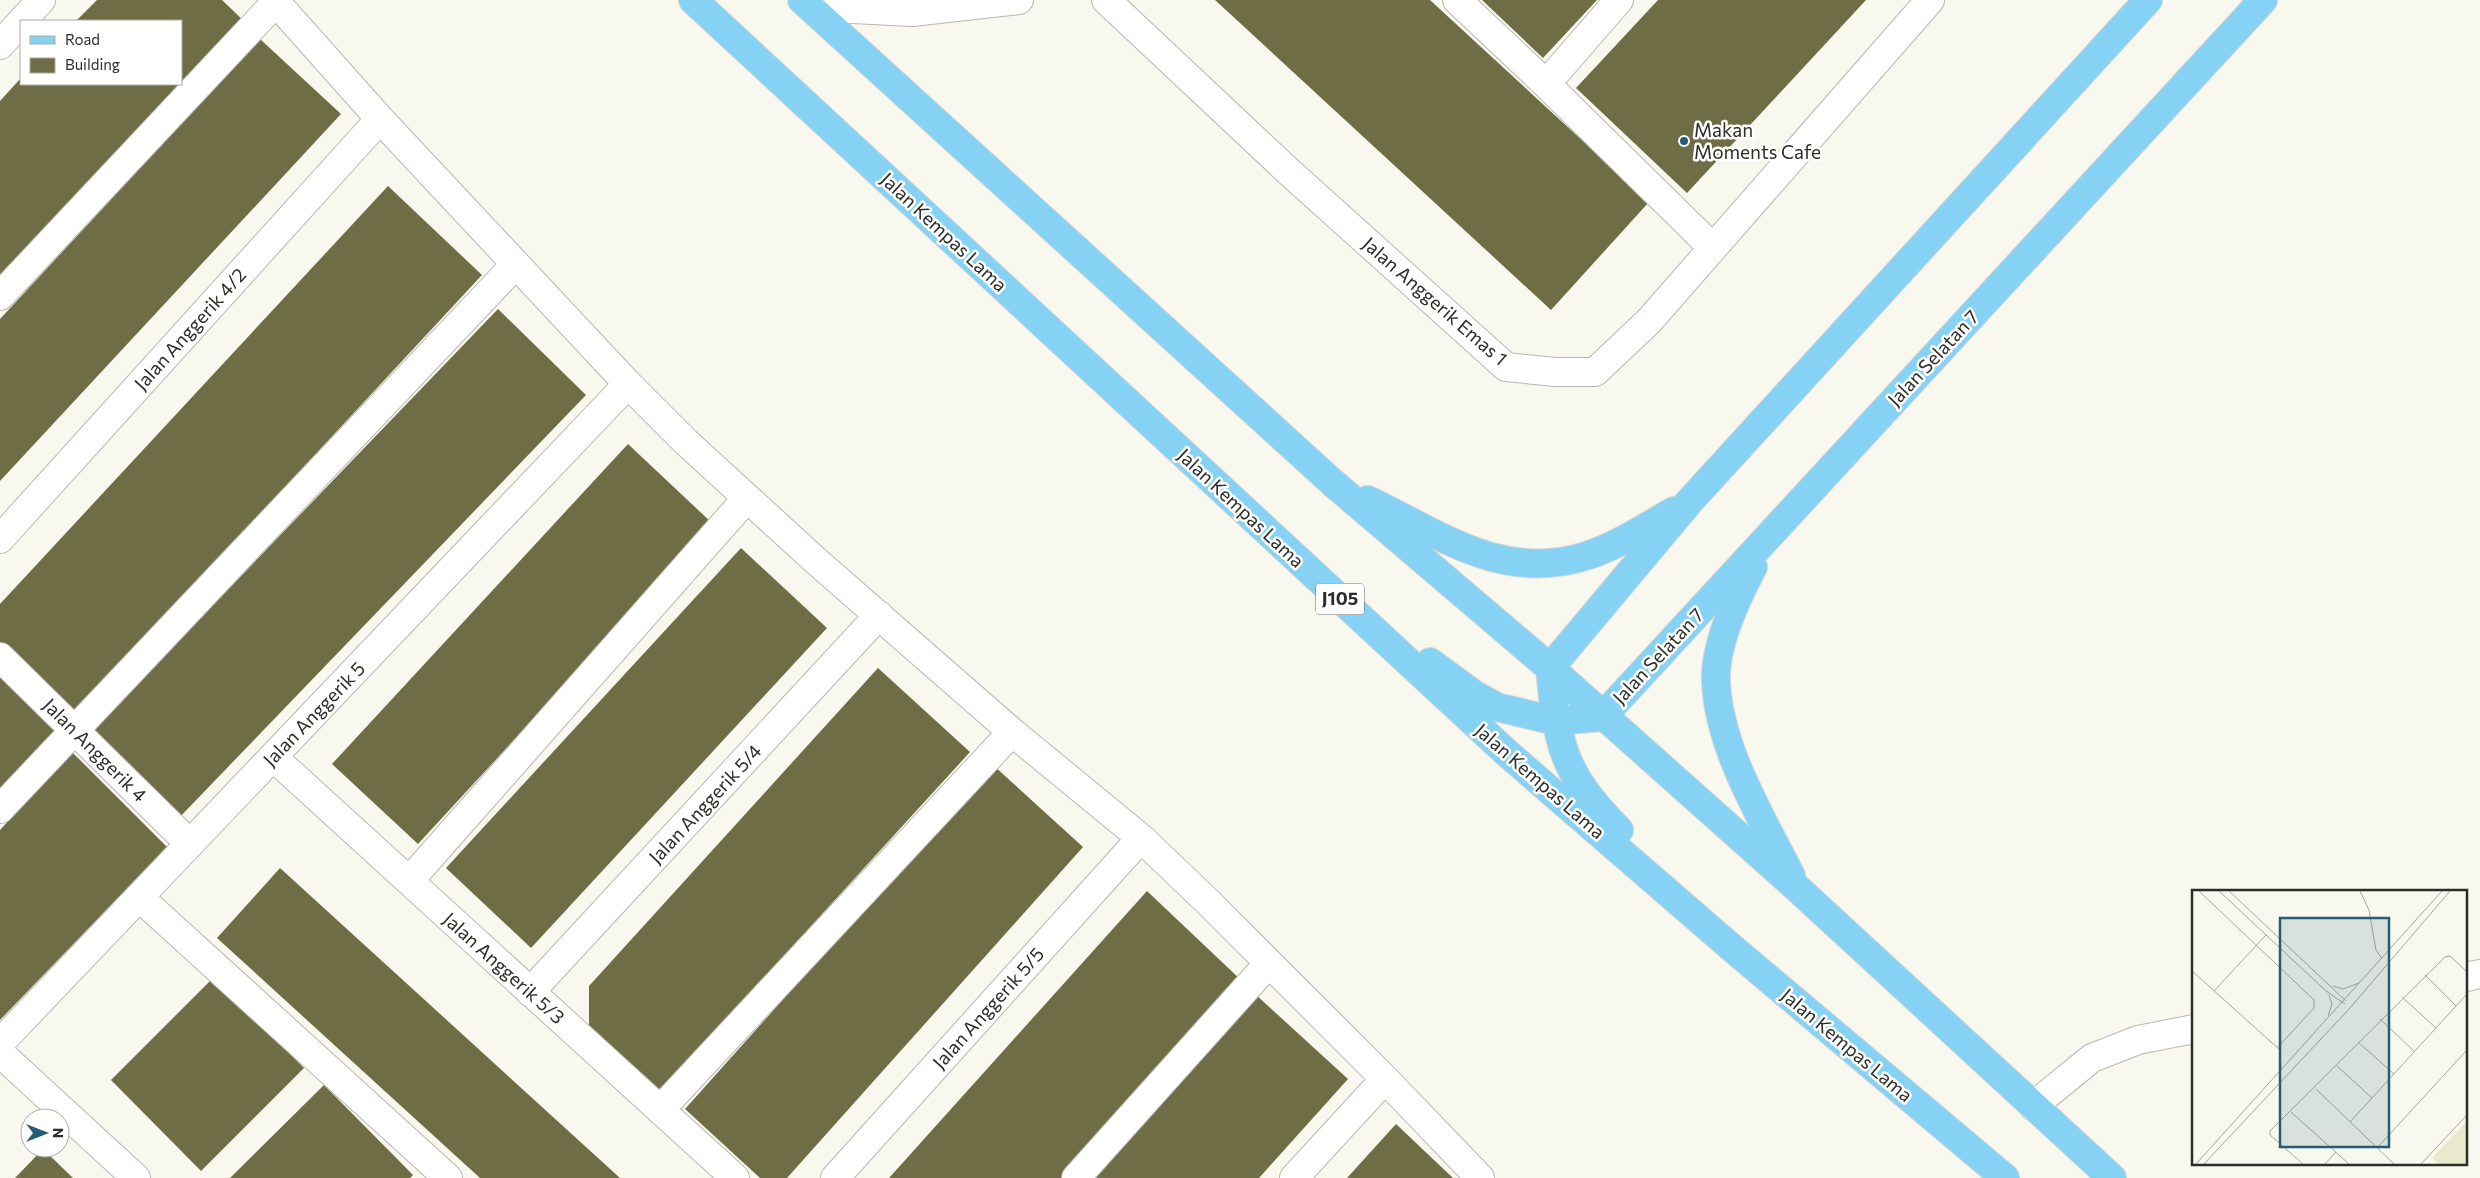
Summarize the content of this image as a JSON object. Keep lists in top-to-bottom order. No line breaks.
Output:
{"streets":{"main road":["Jalan Kempas Lama","Jalan Selatan 7","J105"],"street":["Jalan Anggerik Emas 1","Jalan Anggerik 4/2","Jalan Anggerik 5","Jalan Anggerik 4","Jalan Anggerik 5/4","Jalan Anggerik 5/3","Jalan Anggerik 5/5"]},"crossings":[["Jalan Anggerik 5","Jalan Anggerik 4"],["Jalan Anggerik 5","Jalan Anggerik 5/3"],["Jalan Anggerik 5/4","Jalan Anggerik 5/3"]],"places":["Makan Moments Cafe"],"legend":["Road","Building"],"north":"right"}
